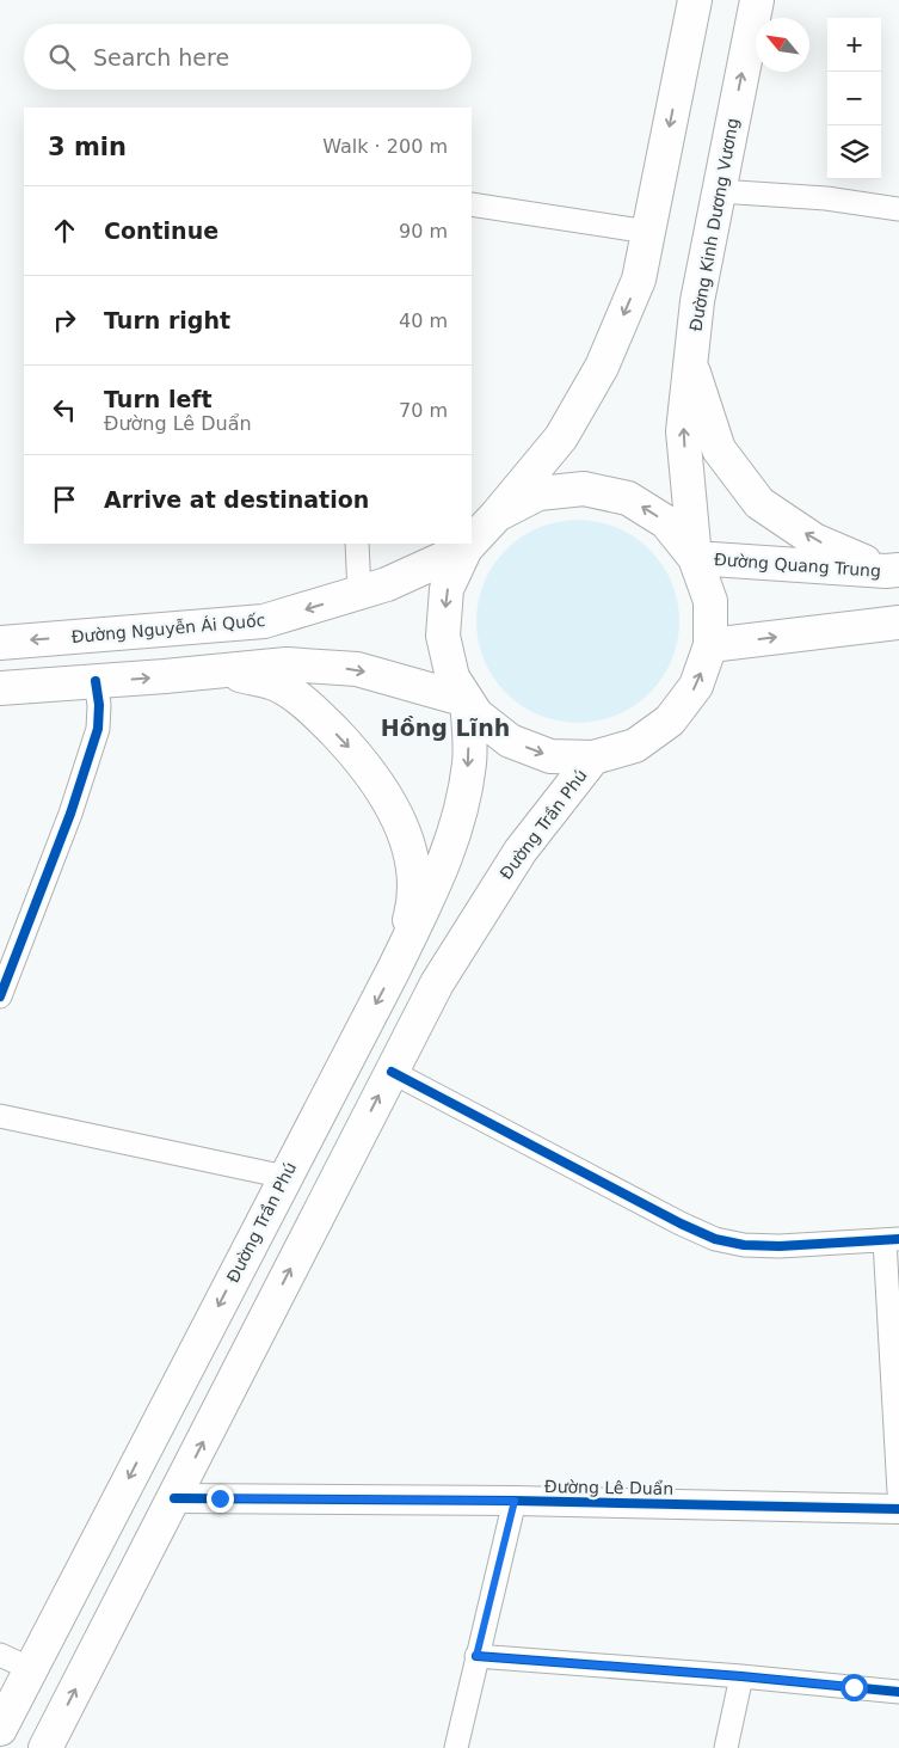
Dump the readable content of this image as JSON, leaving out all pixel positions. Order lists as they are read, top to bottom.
{
  "streets": {
    "highway": [
      "Đường Kinh Dương Vương",
      "Đường Quang Trung",
      "Đường Nguyễn Ái Quốc",
      "Đường Trần Phú"
    ],
    "street": ["Đường Lê Duẩn"]
  },
  "crossings": [
    ["Đường Kinh Dương Vương", "Đường Quang Trung"],
    ["Đường Trần Phú", "Đường Lê Duẩn"]
  ],
  "districts": ["Hồng Lĩnh"],
  "north": "top left",
  "page": {
    "map_buttons": ["+", "−"],
    "search": "Search here",
    "heading": ["3 min", "Walk · 200 m"],
    "list": [
      ["Continue", "90 m"],
      ["Turn right", "40 m"],
      ["Turn left", "Đường Lê Duẩn", "70 m"],
      "Arrive at destination"
    ]
  }
}
